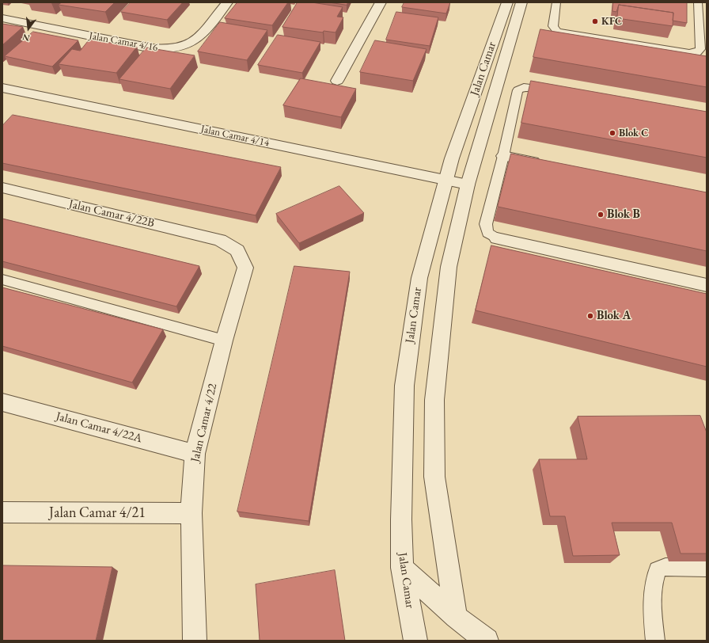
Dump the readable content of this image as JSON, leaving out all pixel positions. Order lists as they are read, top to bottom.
{
  "streets": {
    "street": [
      "Jalan Camar 4/16",
      "Jalan Camar",
      "Jalan Camar 4/14",
      "Jalan Camar 4/22B",
      "Jalan Camar 4/22",
      "Jalan Camar 4/22A",
      "Jalan Camar 4/21"
    ]
  },
  "crossings": [
    ["Jalan Camar", "Jalan Camar 4/14"],
    ["Jalan Camar 4/22B", "Jalan Camar 4/22"],
    ["Jalan Camar 4/22", "Jalan Camar 4/22A"],
    ["Jalan Camar 4/22", "Jalan Camar 4/21"]
  ],
  "places": [
    "KFC",
    "Blok C",
    "Blok B",
    "Blok A"
  ],
  "north": "bottom"
}
